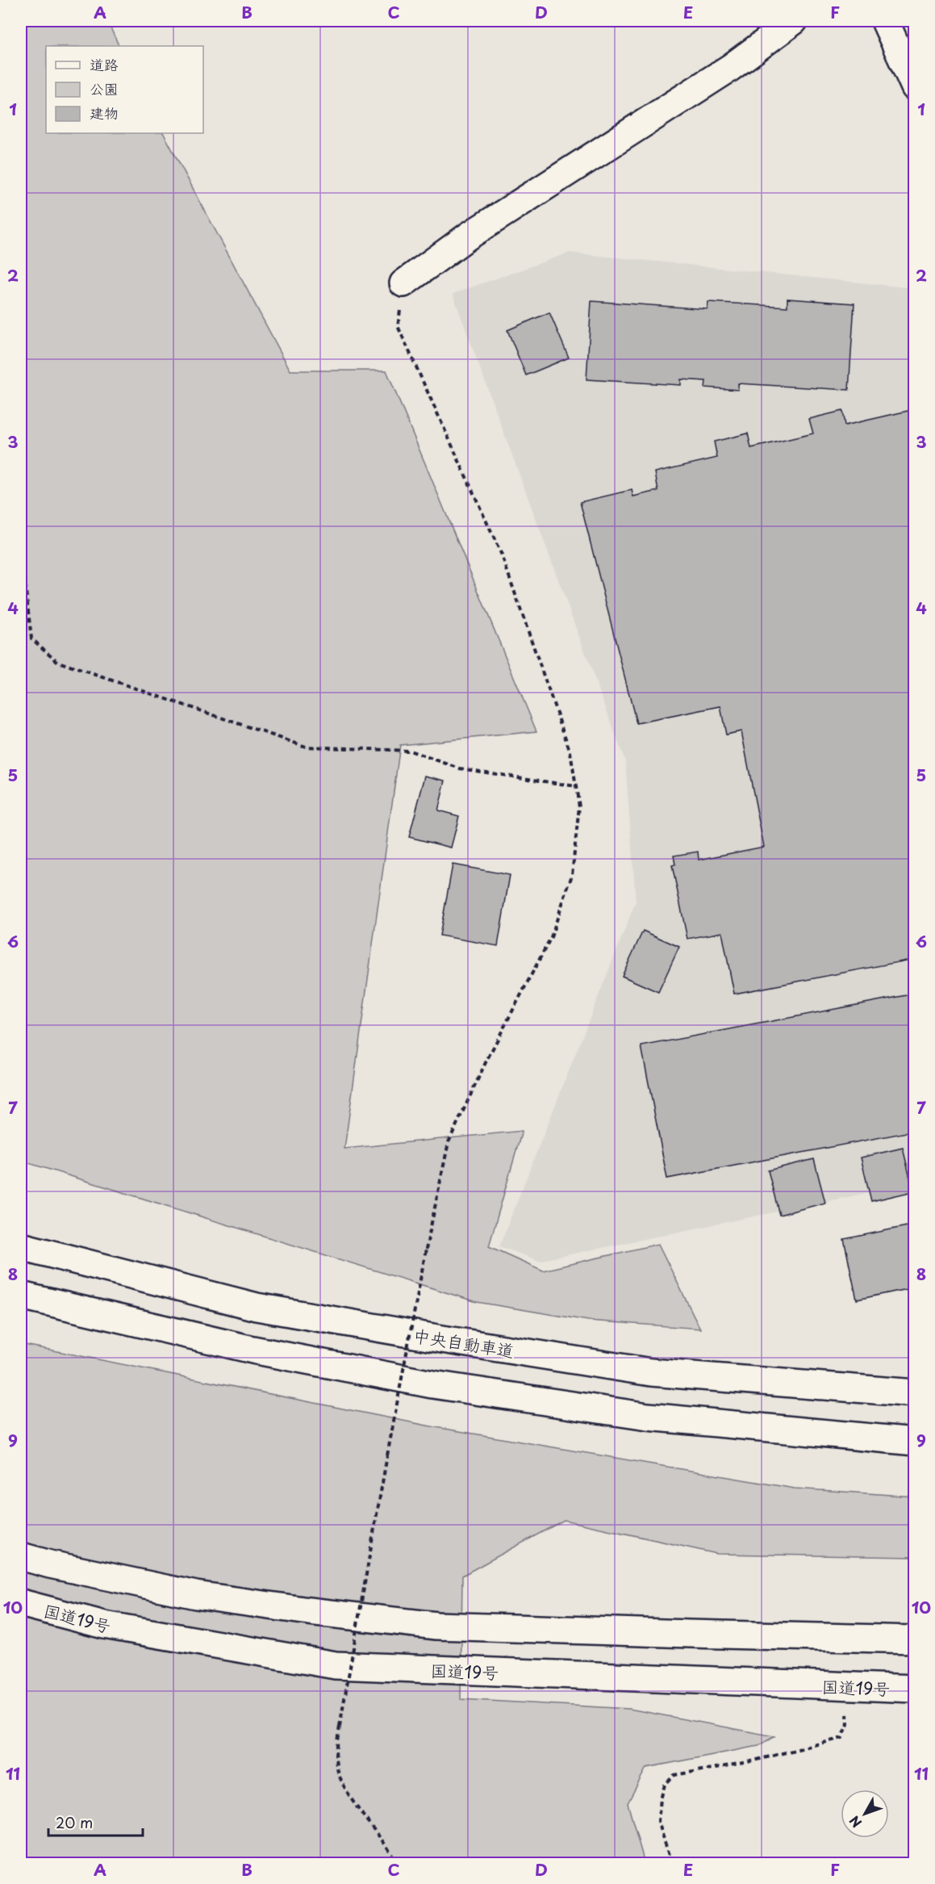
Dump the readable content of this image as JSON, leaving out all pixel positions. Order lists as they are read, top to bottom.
{
  "streets": {
    "main road": ["中央自動車道", "国道19号"]
  },
  "legend": ["道路", "公園", "建物"],
  "scale_bar": "20 m",
  "north": "bottom left",
  "grid": {
    "columns": [
      "A",
      "B",
      "C",
      "D",
      "E",
      "F"
    ],
    "rows": [
      "1",
      "2",
      "3",
      "4",
      "5",
      "6",
      "7",
      "8",
      "9",
      "10",
      "11"
    ]
  }
}
